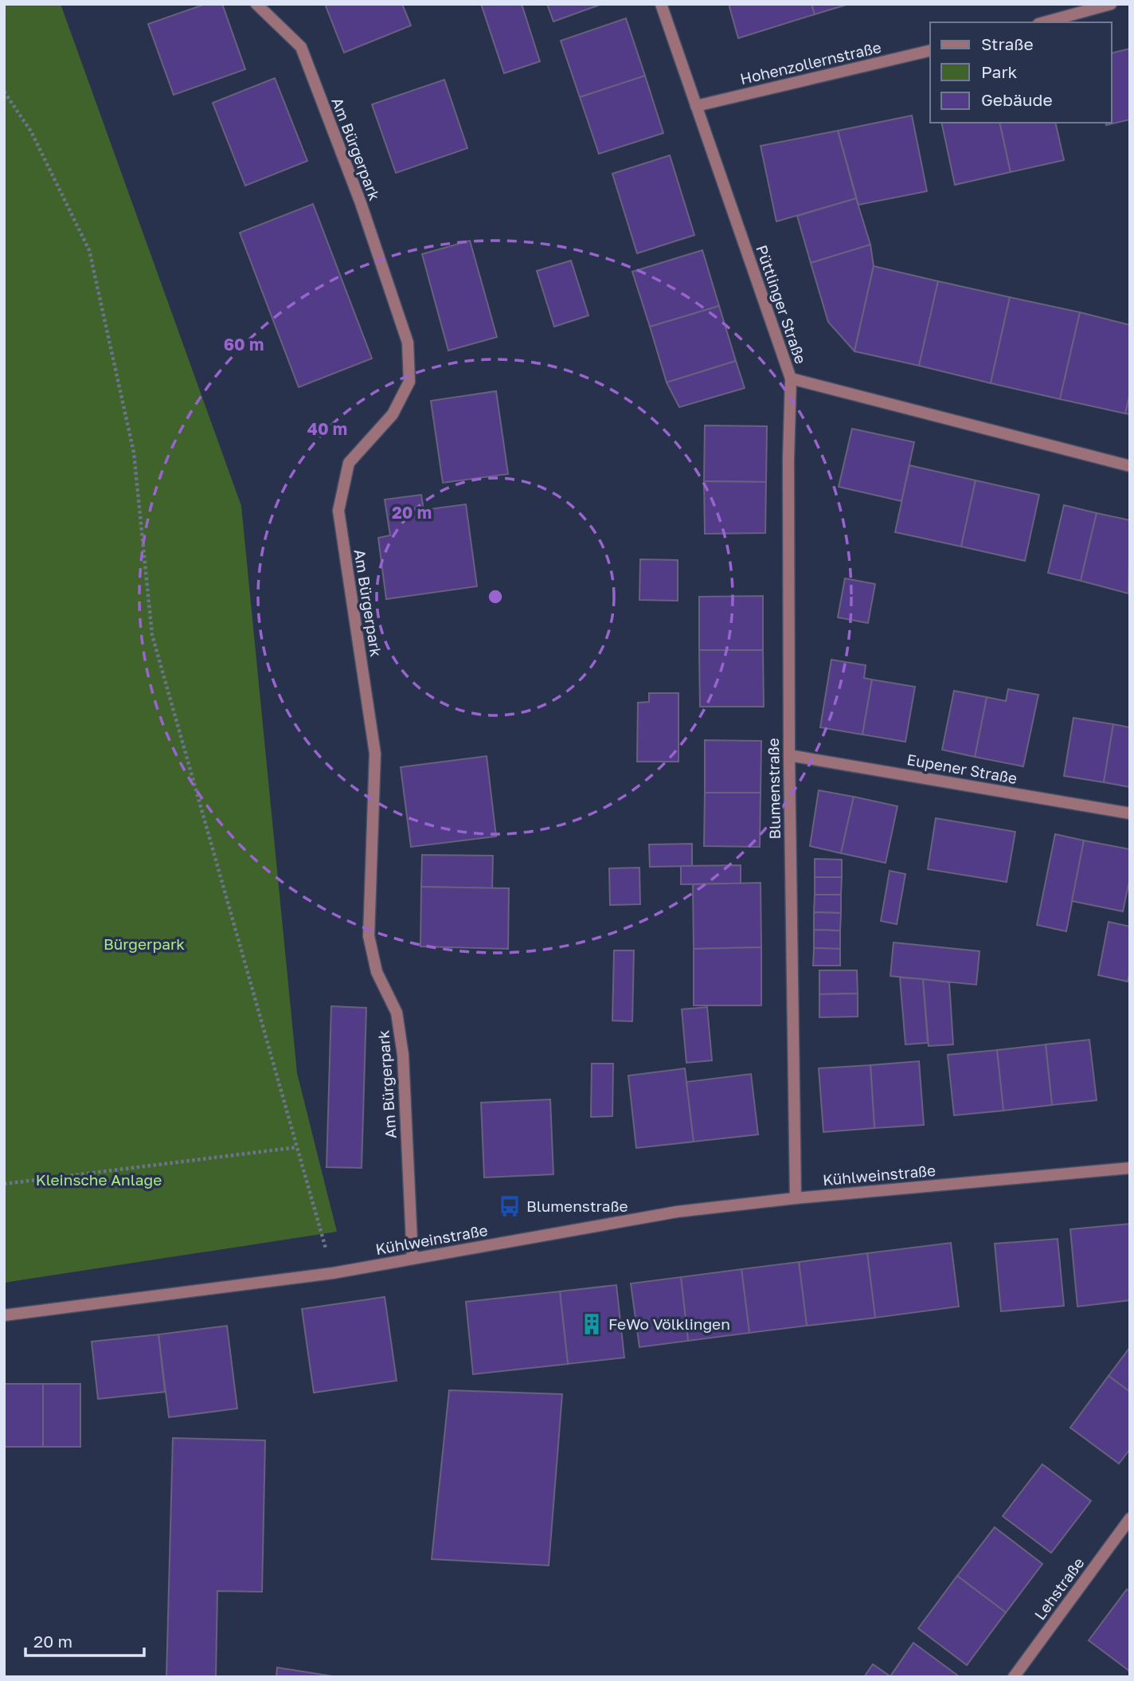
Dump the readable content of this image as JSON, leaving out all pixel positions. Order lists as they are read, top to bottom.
{
  "streets": {
    "street": [
      "Hohenzollernstraße",
      "Am Bürgerpark",
      "Püttlinger Straße",
      "Eupener Straße",
      "Blumenstraße",
      "Kühlweinstraße",
      "Lehstraße"
    ]
  },
  "crossings": [
    ["Hohenzollernstraße", "Püttlinger Straße"],
    ["Am Bürgerpark", "Kühlweinstraße"],
    ["Püttlinger Straße", "Blumenstraße"],
    ["Eupener Straße", "Blumenstraße"],
    ["Blumenstraße", "Kühlweinstraße"]
  ],
  "parks": ["Bürgerpark", "Kleinsche Anlage"],
  "places": {
    "bus stop": ["Blumenstraße"],
    "building": ["FeWo Völklingen"]
  },
  "legend": ["Straße", "Park", "Gebäude"],
  "scale_bar": "20 m",
  "rings": ["60 m", "40 m", "20 m"]
}
